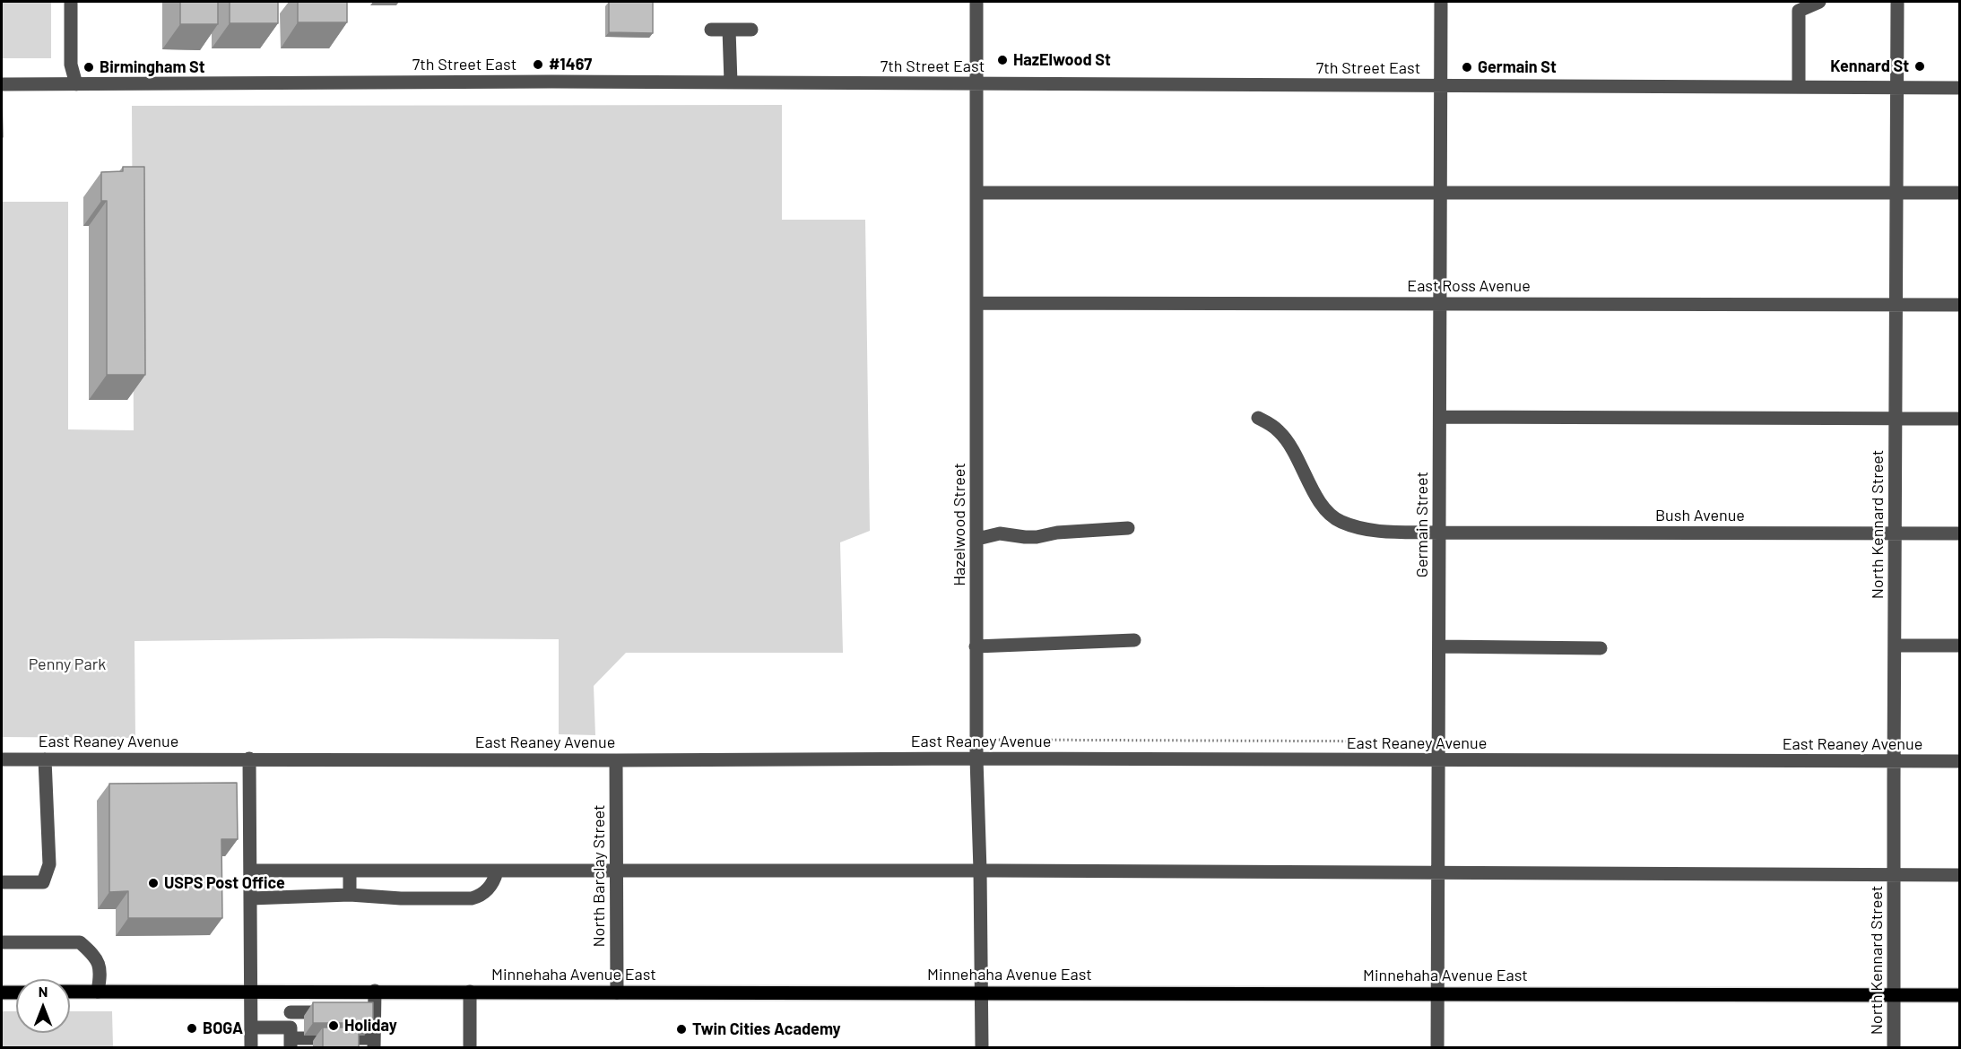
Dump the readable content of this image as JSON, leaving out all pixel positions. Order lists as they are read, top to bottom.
{
  "streets": {
    "main road": ["Minnehaha Avenue East"],
    "street": [
      "7th Street East",
      "East Ross Avenue",
      "Bush Avenue",
      "Hazelwood Street",
      "Germain Street",
      "North Kennard Street",
      "East Reaney Avenue",
      "North Barclay Street"
    ]
  },
  "crossings": [
    ["7th Street East", "Hazelwood Street"],
    ["7th Street East", "Germain Street"],
    ["7th Street East", "North Kennard Street"],
    ["East Ross Avenue", "Hazelwood Street"],
    ["East Ross Avenue", "Germain Street"],
    ["East Ross Avenue", "North Kennard Street"],
    ["Bush Avenue", "Germain Street"],
    ["Bush Avenue", "North Kennard Street"],
    ["Hazelwood Street", "East Reaney Avenue"],
    ["Hazelwood Street", "Minnehaha Avenue East"],
    ["Germain Street", "East Reaney Avenue"],
    ["Germain Street", "Minnehaha Avenue East"],
    ["North Kennard Street", "East Reaney Avenue"],
    ["North Kennard Street", "Minnehaha Avenue East"],
    ["East Reaney Avenue", "North Barclay Street"],
    ["North Barclay Street", "Minnehaha Avenue East"]
  ],
  "parks": ["Penny Park"],
  "places": [
    "HazElwood St",
    "#1467",
    "Kennard St",
    "Birmingham St",
    "Germain St",
    "USPS Post Office",
    "Holiday",
    "BOGA",
    "Twin Cities Academy"
  ],
  "north": "top"
}
